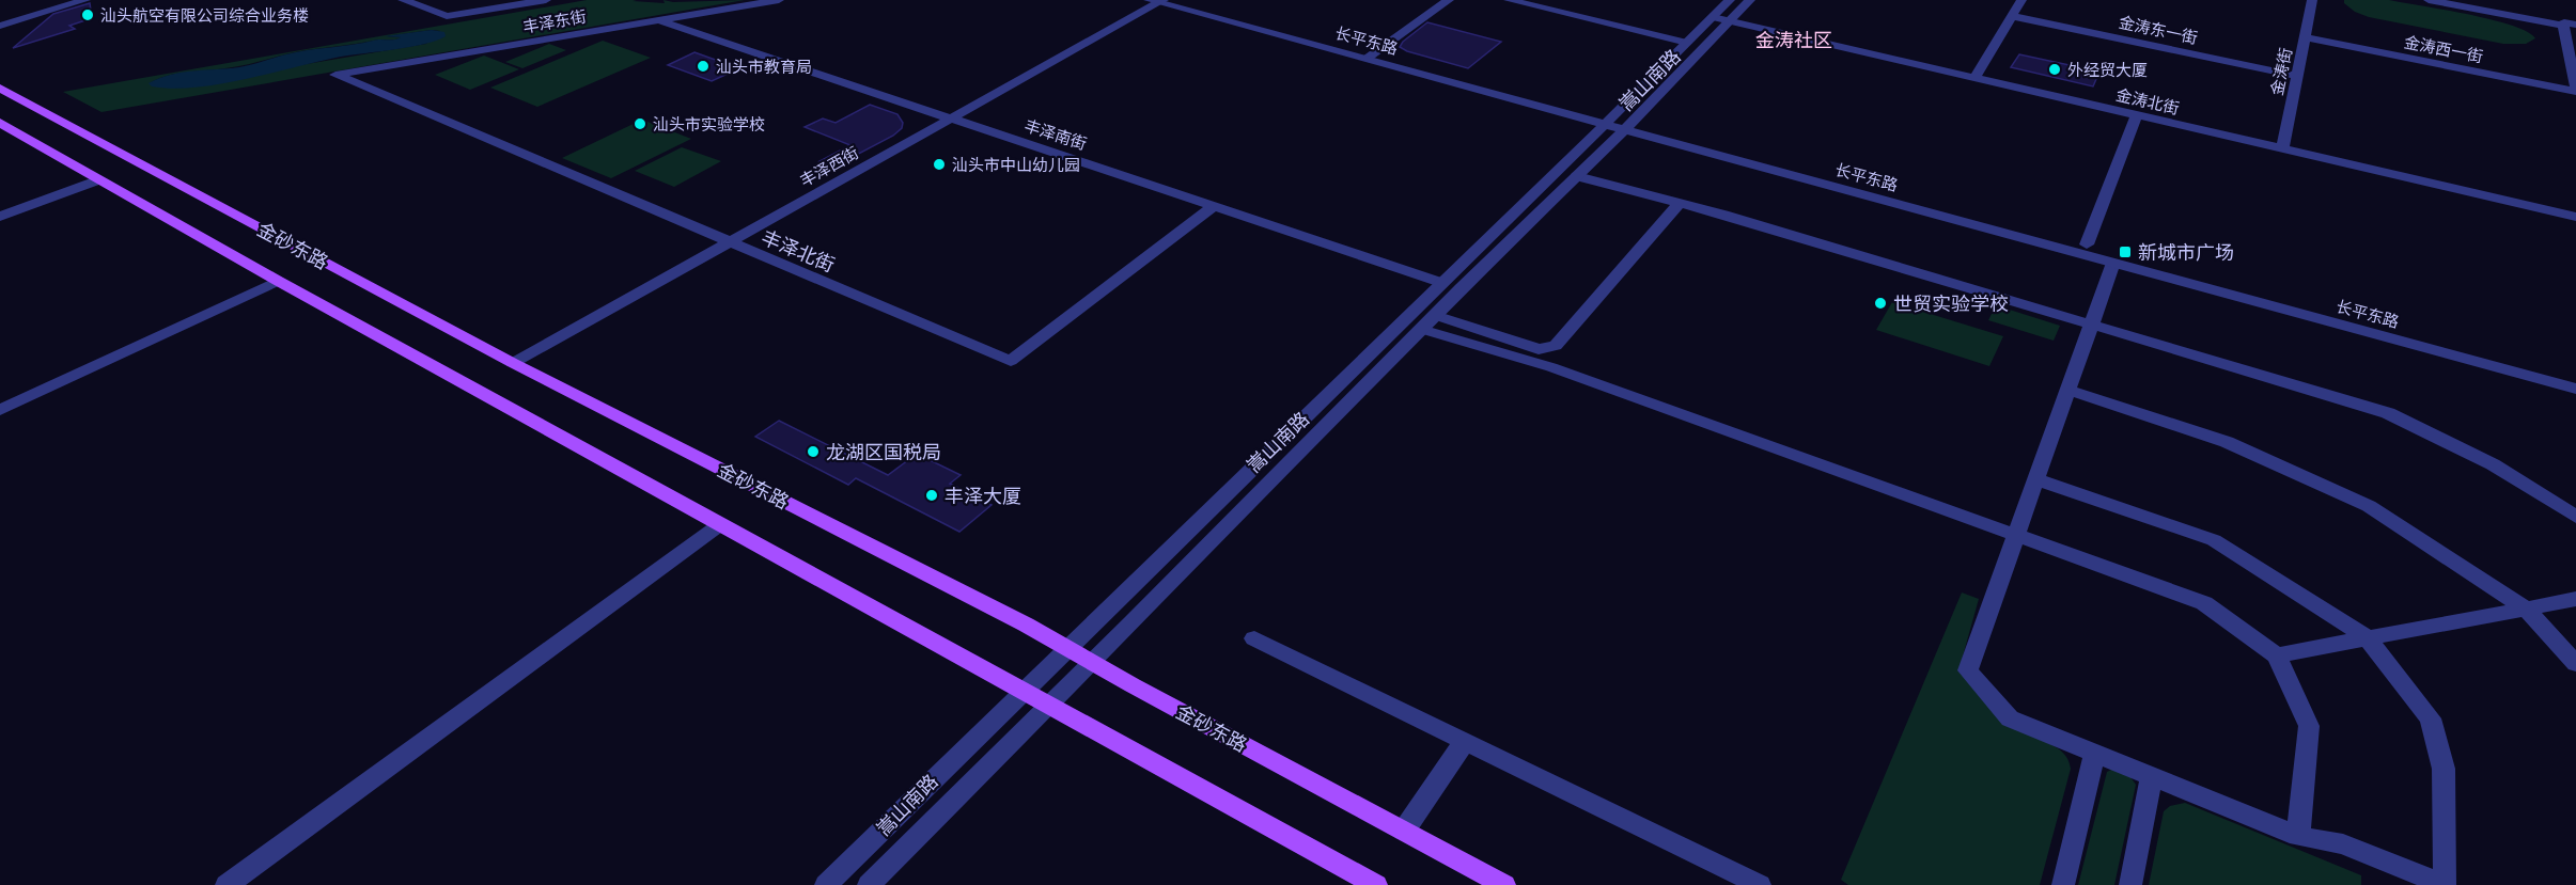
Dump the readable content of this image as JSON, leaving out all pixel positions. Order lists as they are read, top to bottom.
{
  "streets": {
    "main road": ["金砂东路"],
    "street": [
      "丰泽东街",
      "金涛东一街",
      "长平东路",
      "金涛西一街",
      "金涛街",
      "嵩山南路",
      "金涛北街",
      "丰泽南街",
      "丰泽西街",
      "丰泽北街"
    ]
  },
  "crossings": [
    ["丰泽东街", "丰泽南街"],
    ["丰泽东街", "丰泽北街"],
    ["金涛东一街", "金涛街"],
    ["长平东路", "嵩山南路"],
    ["长平东路", "丰泽西街"],
    ["金涛西一街", "金涛街"],
    ["金涛街", "金涛北街"],
    ["嵩山南路", "金涛北街"],
    ["嵩山南路", "丰泽南街"],
    ["嵩山南路", "金砂东路"],
    ["丰泽南街", "丰泽西街"],
    ["丰泽南街", "丰泽北街"],
    ["丰泽西街", "金砂东路"],
    ["丰泽西街", "丰泽北街"]
  ],
  "districts": ["金涛社区"],
  "places": {
    "other": [
      "汕头航空有限公司综合业务楼",
      "汕头市教育局",
      "外经贸大厦",
      "汕头市实验学校",
      "汕头市中山幼儿园",
      "世贸实验学校",
      "龙湖区国税局",
      "丰泽大厦"
    ],
    "transit": ["新城市广场"]
  }
}
